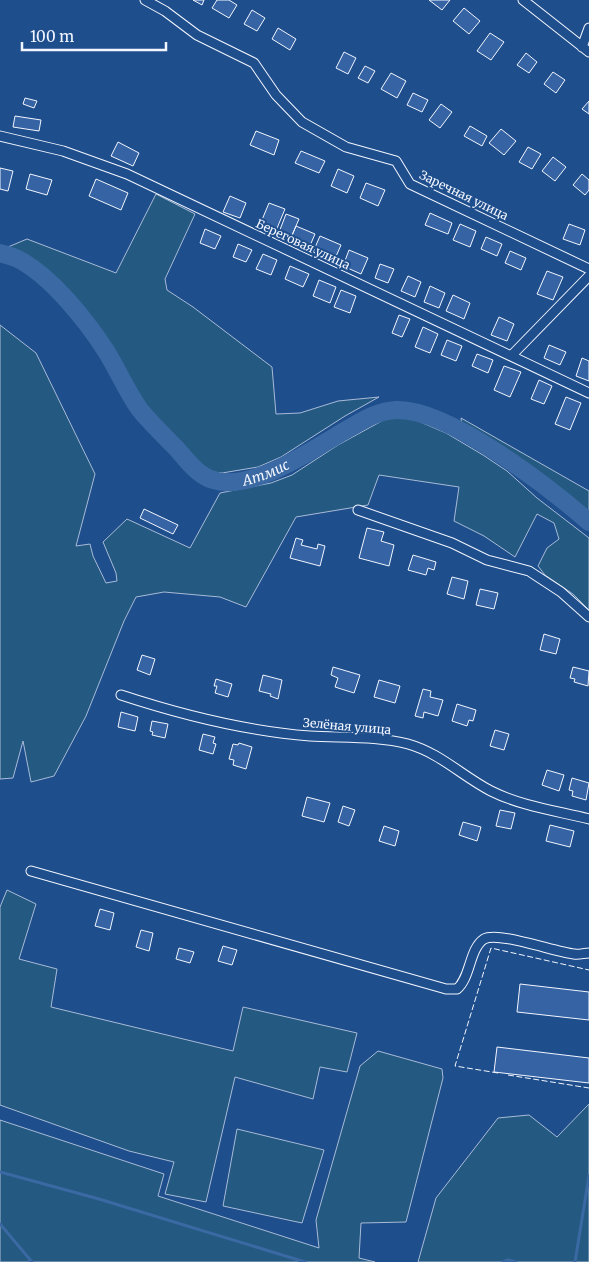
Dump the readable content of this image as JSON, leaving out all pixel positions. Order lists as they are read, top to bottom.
{
  "streets": {
    "street": ["Заречная улица", "Береговая улица", "Зелёная улица"]
  },
  "water": ["Атмис"],
  "scale_bar": "100 m"
}
